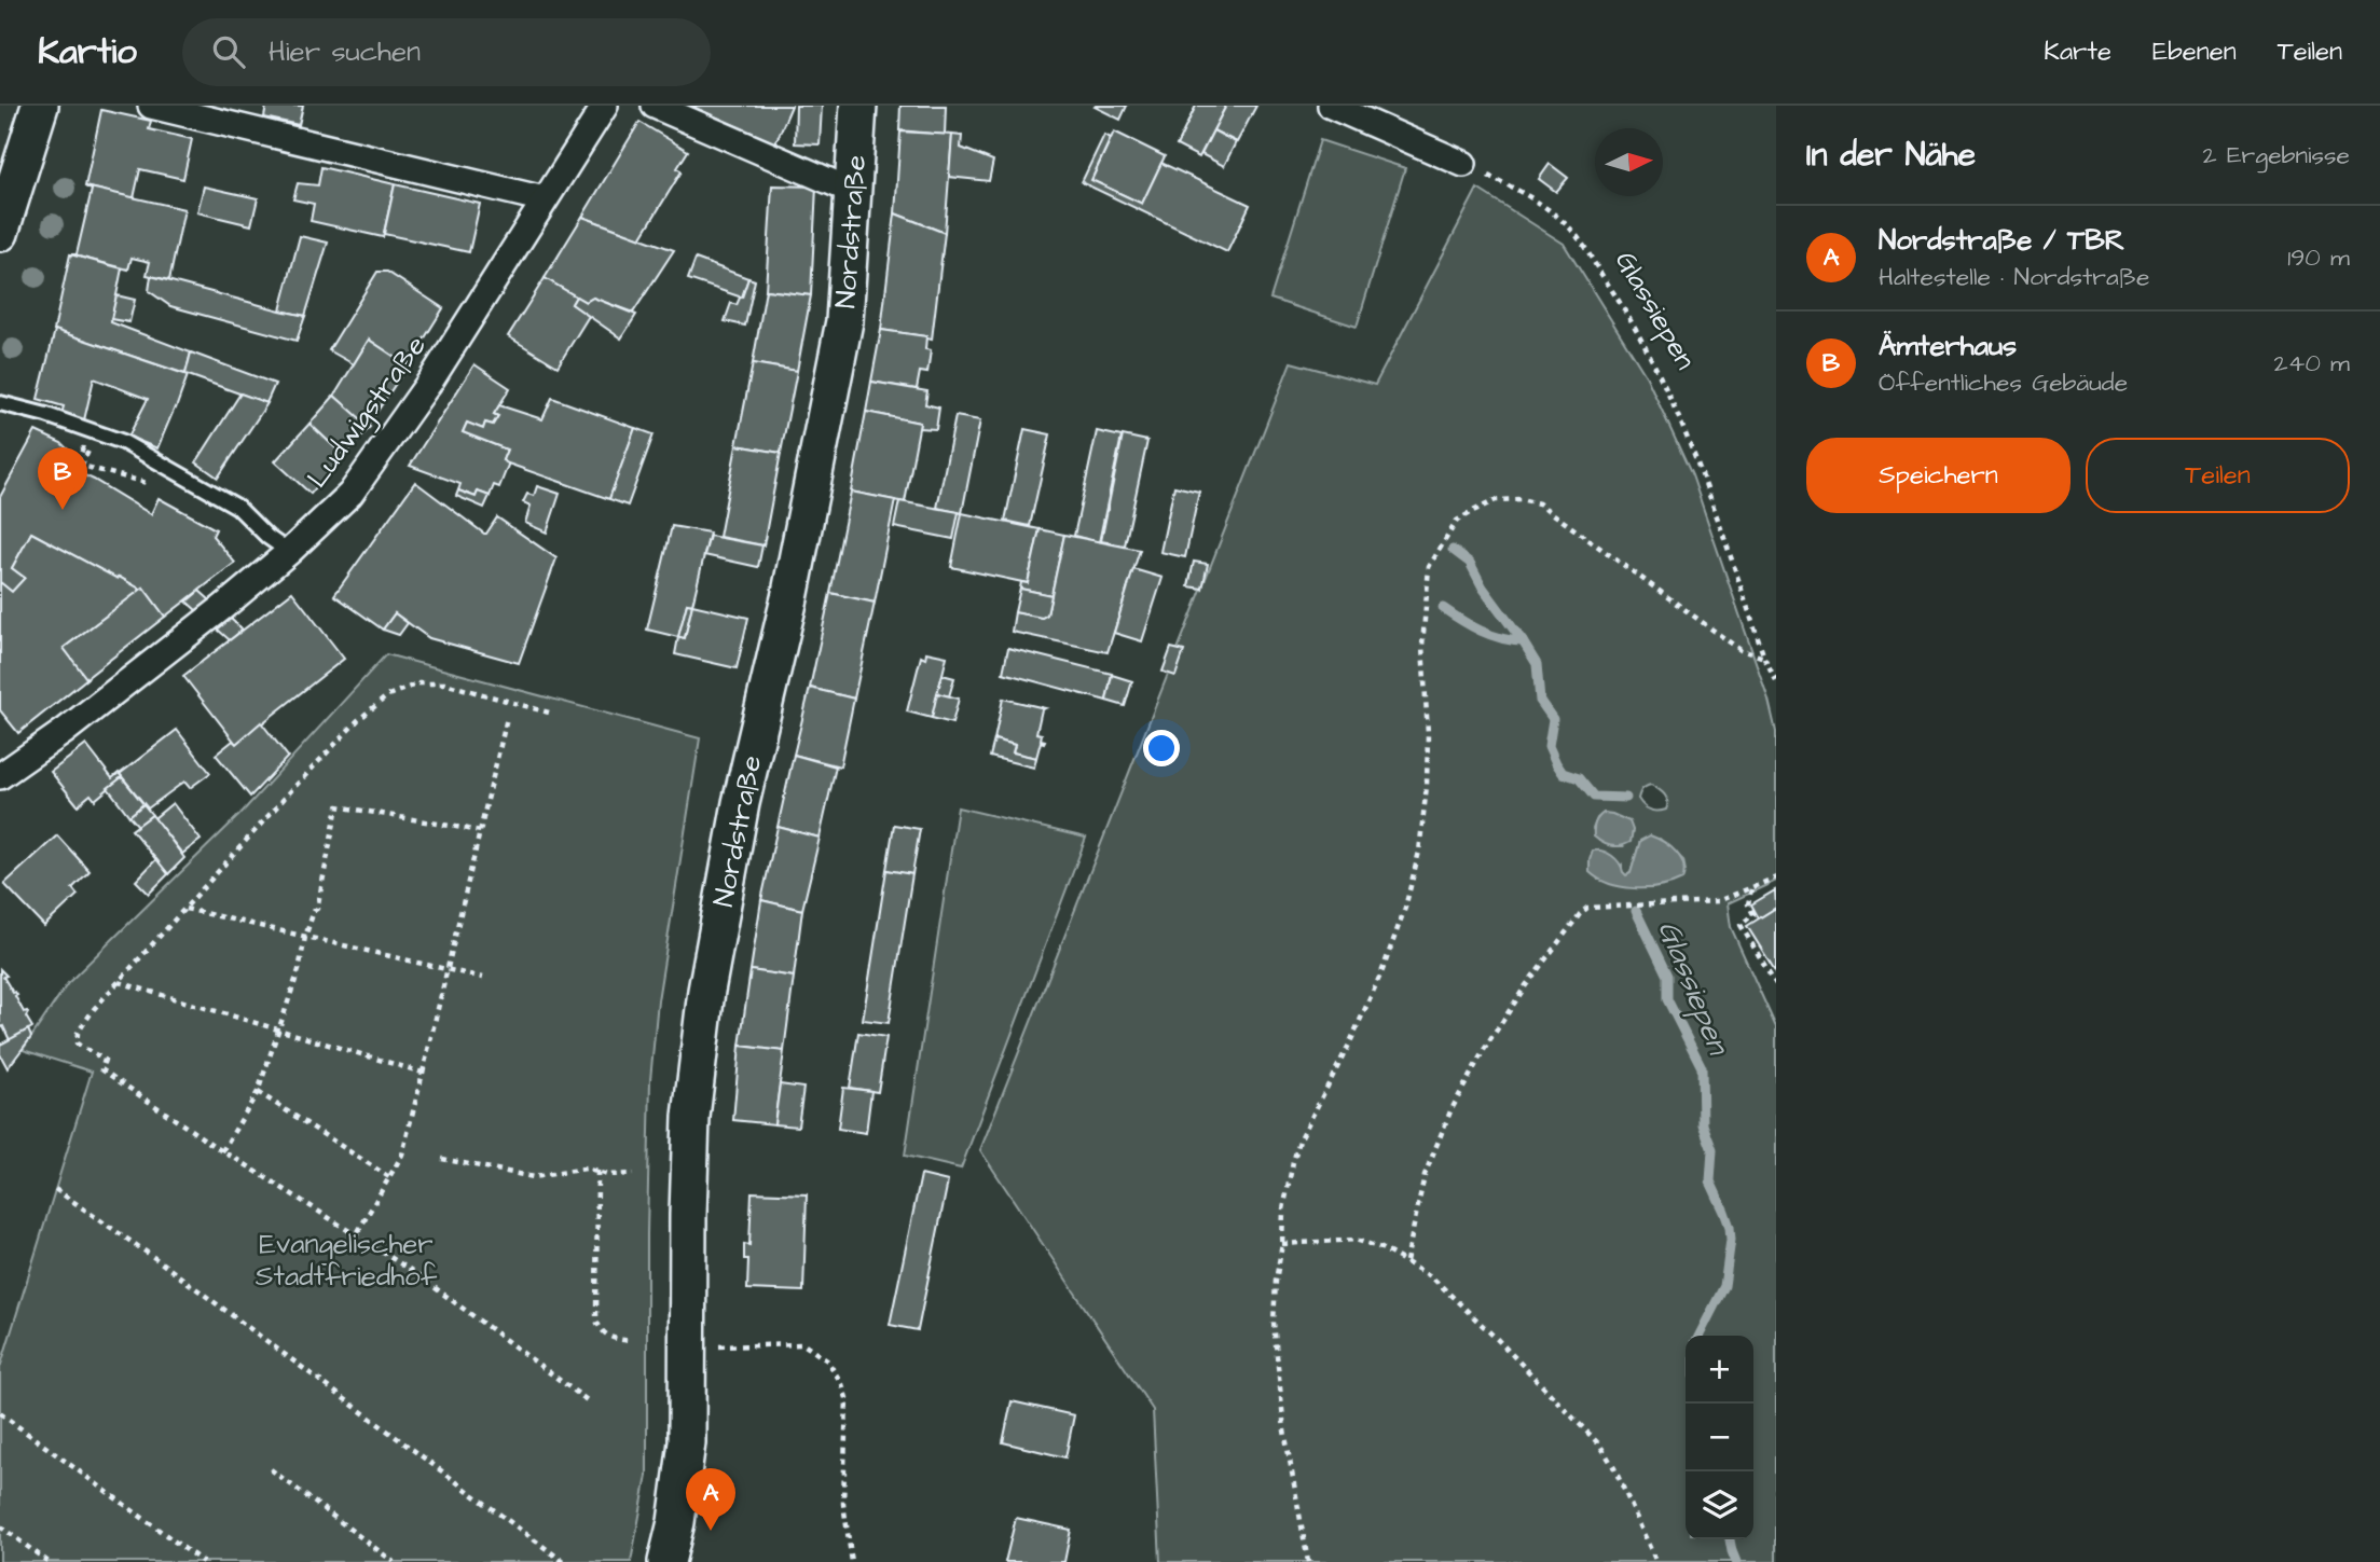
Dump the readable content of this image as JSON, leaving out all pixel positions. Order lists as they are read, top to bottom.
{
  "streets": {
    "street": ["Nordstraße", "Ludwigstraße"],
    "path": ["Glassiepen"]
  },
  "water": ["Glassiepen"],
  "parks": ["Evangelischer Stadtfriedhof"],
  "north": "right",
  "page": {
    "header": "Kartio",
    "search": "Hier suchen",
    "nav": ["Karte", "Ebenen", "Teilen"],
    "heading": ["In der Nähe", "2 Ergebnisse"],
    "list": [
      {
        "mark": "A",
        "name": "Nordstraße / TBR",
        "note": "Haltestelle · Nordstraße",
        "value": "190 m"
      },
      {
        "mark": "B",
        "name": "Ämterhaus",
        "note": "Öffentliches Gebäude",
        "value": "240 m"
      }
    ],
    "buttons": ["Speichern", "Teilen"],
    "pins": ["B", "A"],
    "map_buttons": ["+", "−"]
  }
}
